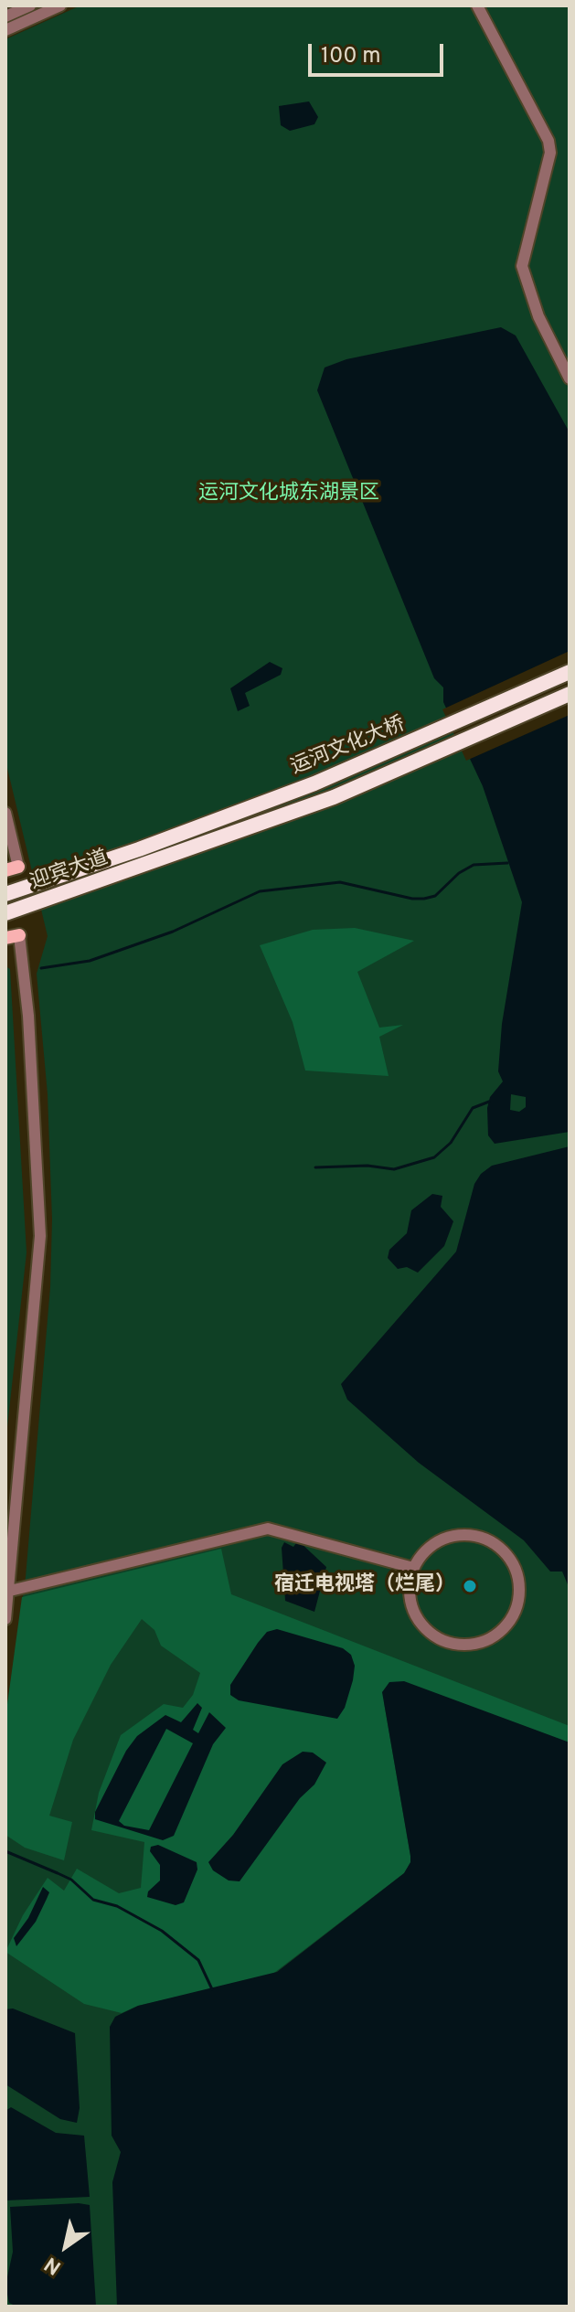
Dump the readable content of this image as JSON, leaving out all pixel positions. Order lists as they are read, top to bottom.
{
  "streets": {
    "highway": ["运河文化大桥", "迎宾大道"]
  },
  "crossings": [
    ["运河文化大桥", "迎宾大道"]
  ],
  "parks": ["运河文化城东湖景区"],
  "places": ["宿迁电视塔（烂尾）"],
  "scale_bar": "100 m",
  "north": "bottom left"
}
